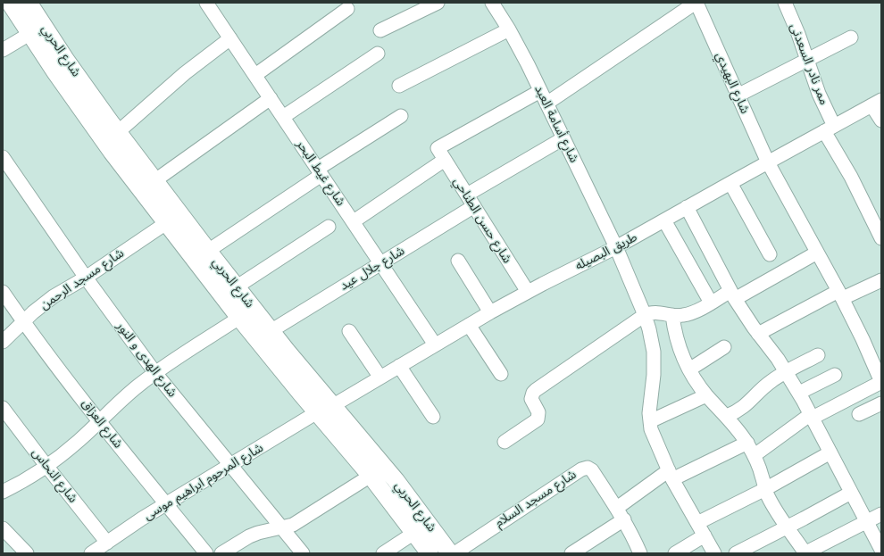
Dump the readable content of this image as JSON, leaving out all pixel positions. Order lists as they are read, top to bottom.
{
  "streets": {
    "street": [
      "شارع الحربي",
      "ممر نادر السعدنى",
      "شارع البهيدي",
      "شارع أسامة العبد",
      "شارع غيط البحر",
      "شارع حسن الطناحي",
      "طريق البصيله",
      "شارع جلال عيد",
      "شارع مسجد الرحمن",
      "شارع الهدى و النور",
      "شارع العزاق",
      "شارع النحاس",
      "شارع المرحوم ابراهيم موسى",
      "شارع مسجد السلام"
    ]
  },
  "crossings": [
    ["شارع الحربي", "طريق البصيله"],
    ["شارع الحربي", "شارع جلال عيد"],
    ["شارع الحربي", "شارع مسجد الرحمن"],
    ["شارع الحربي", "شارع المرحوم ابراهيم موسى"],
    ["ممر نادر السعدنى", "طريق البصيله"],
    ["شارع البهيدي", "طريق البصيله"],
    ["شارع أسامة العبد", "شارع حسن الطناحي"],
    ["شارع أسامة العبد", "طريق البصيله"],
    ["شارع غيط البحر", "طريق البصيله"],
    ["شارع غيط البحر", "شارع جلال عيد"],
    ["شارع حسن الطناحي", "طريق البصيله"],
    ["شارع حسن الطناحي", "شارع جلال عيد"],
    ["شارع مسجد الرحمن", "شارع الهدى و النور"],
    ["شارع مسجد الرحمن", "شارع العزاق"],
    ["شارع الهدى و النور", "شارع المرحوم ابراهيم موسى"],
    ["شارع العزاق", "شارع المرحوم ابراهيم موسى"],
    ["شارع النحاس", "شارع المرحوم ابراهيم موسى"]
  ]
}
